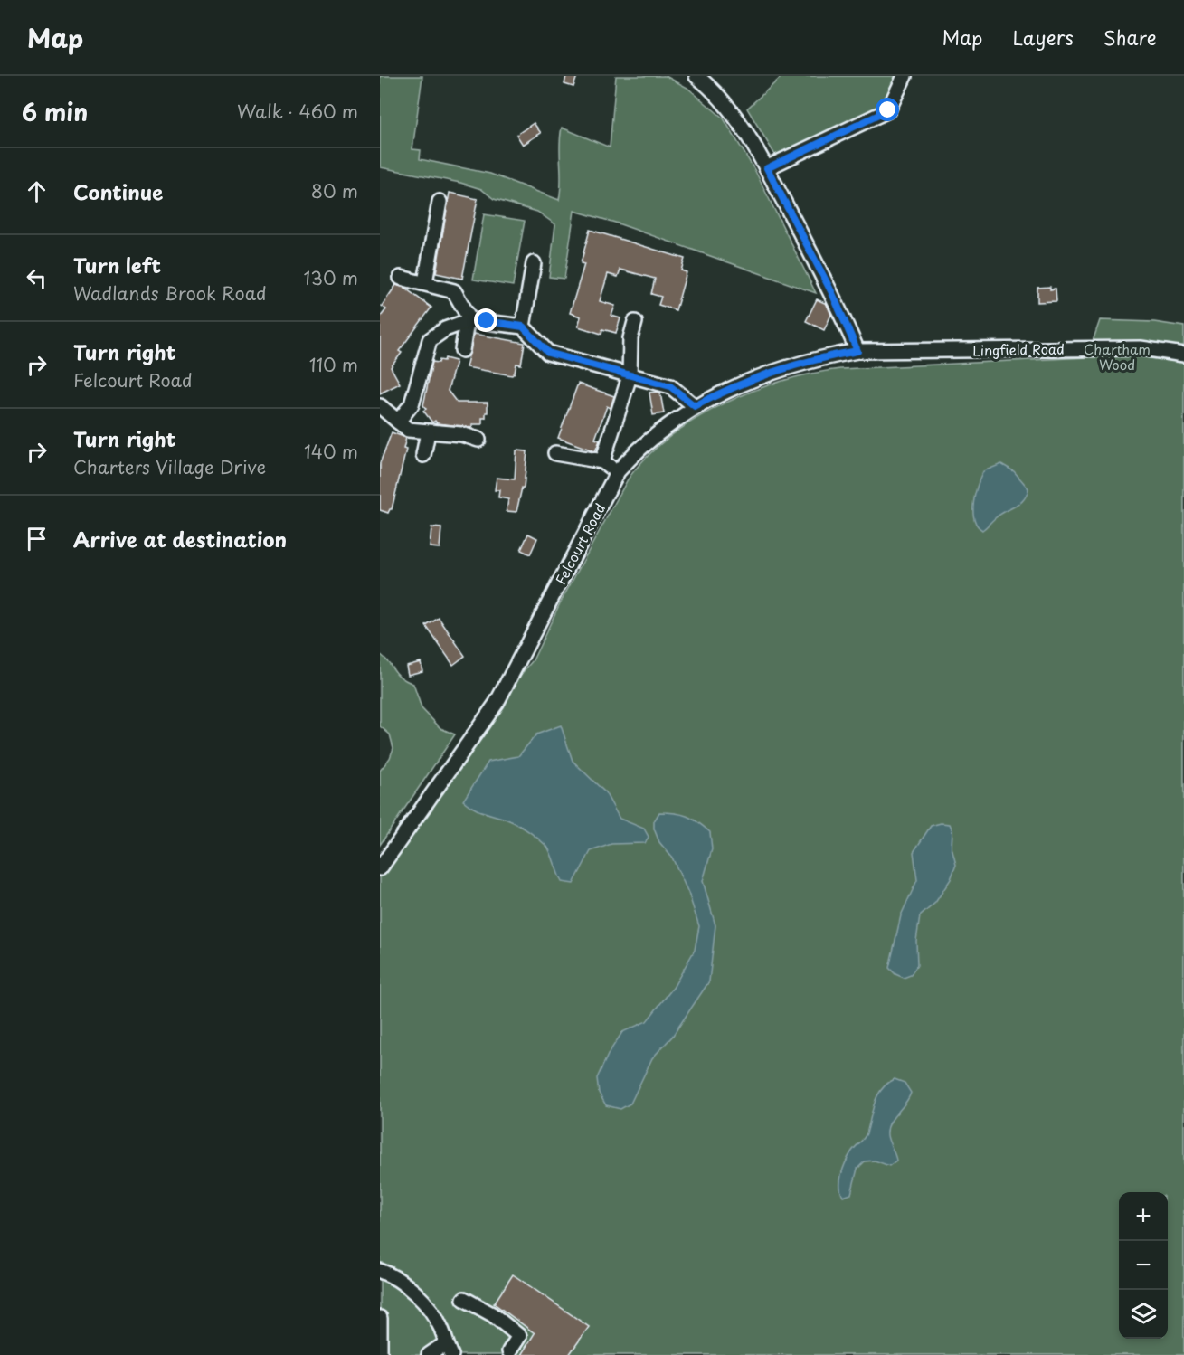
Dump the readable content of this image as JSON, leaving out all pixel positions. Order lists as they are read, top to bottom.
{
  "streets": {
    "street": ["Lingfield Road", "Felcourt Road"]
  },
  "crossings": [
    ["Lingfield Road", "Felcourt Road"]
  ],
  "parks": ["Chartham Wood"],
  "page": {
    "header": "Map",
    "nav": ["Map", "Layers", "Share"],
    "heading": ["6 min", "Walk · 460 m"],
    "list": [
      ["Continue", "80 m"],
      ["Turn left", "Wadlands Brook Road", "130 m"],
      ["Turn right", "Felcourt Road", "110 m"],
      ["Turn right", "Charters Village Drive", "140 m"],
      "Arrive at destination"
    ],
    "map_buttons": ["+", "−"]
  }
}
